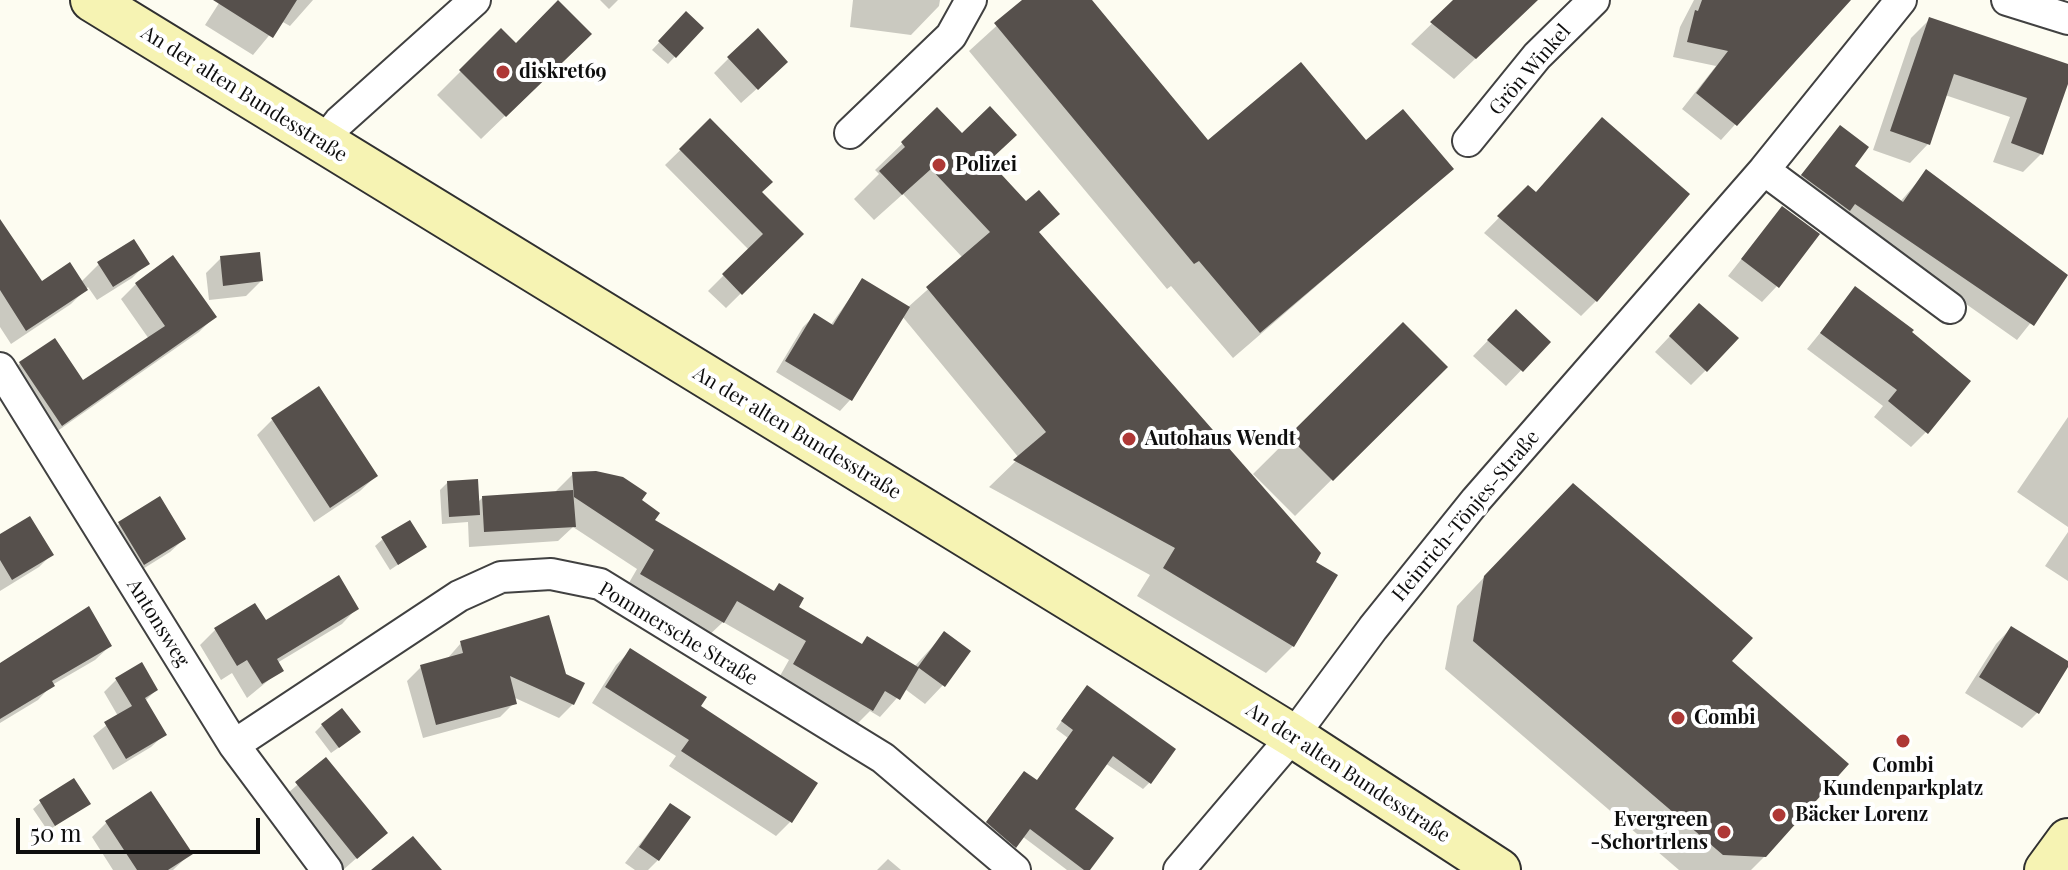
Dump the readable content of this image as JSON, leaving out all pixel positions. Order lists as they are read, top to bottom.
{
  "streets": {
    "street": [
      "Grön Winkel",
      "An der alten Bundesstraße",
      "Heinrich-Tönjes-Straße",
      "Antonsweg",
      "Pommersche Straße"
    ]
  },
  "crossings": [
    ["An der alten Bundesstraße", "Heinrich-Tönjes-Straße"],
    ["Antonsweg", "Pommersche Straße"]
  ],
  "places": [
    "diskret69",
    "Polizei",
    "Autohaus Wendt",
    "Combi",
    "Combi Kundenparkplatz",
    "Bäcker Lorenz",
    "Evergreen -Schortrlens"
  ],
  "scale_bar": "50 m"
}
